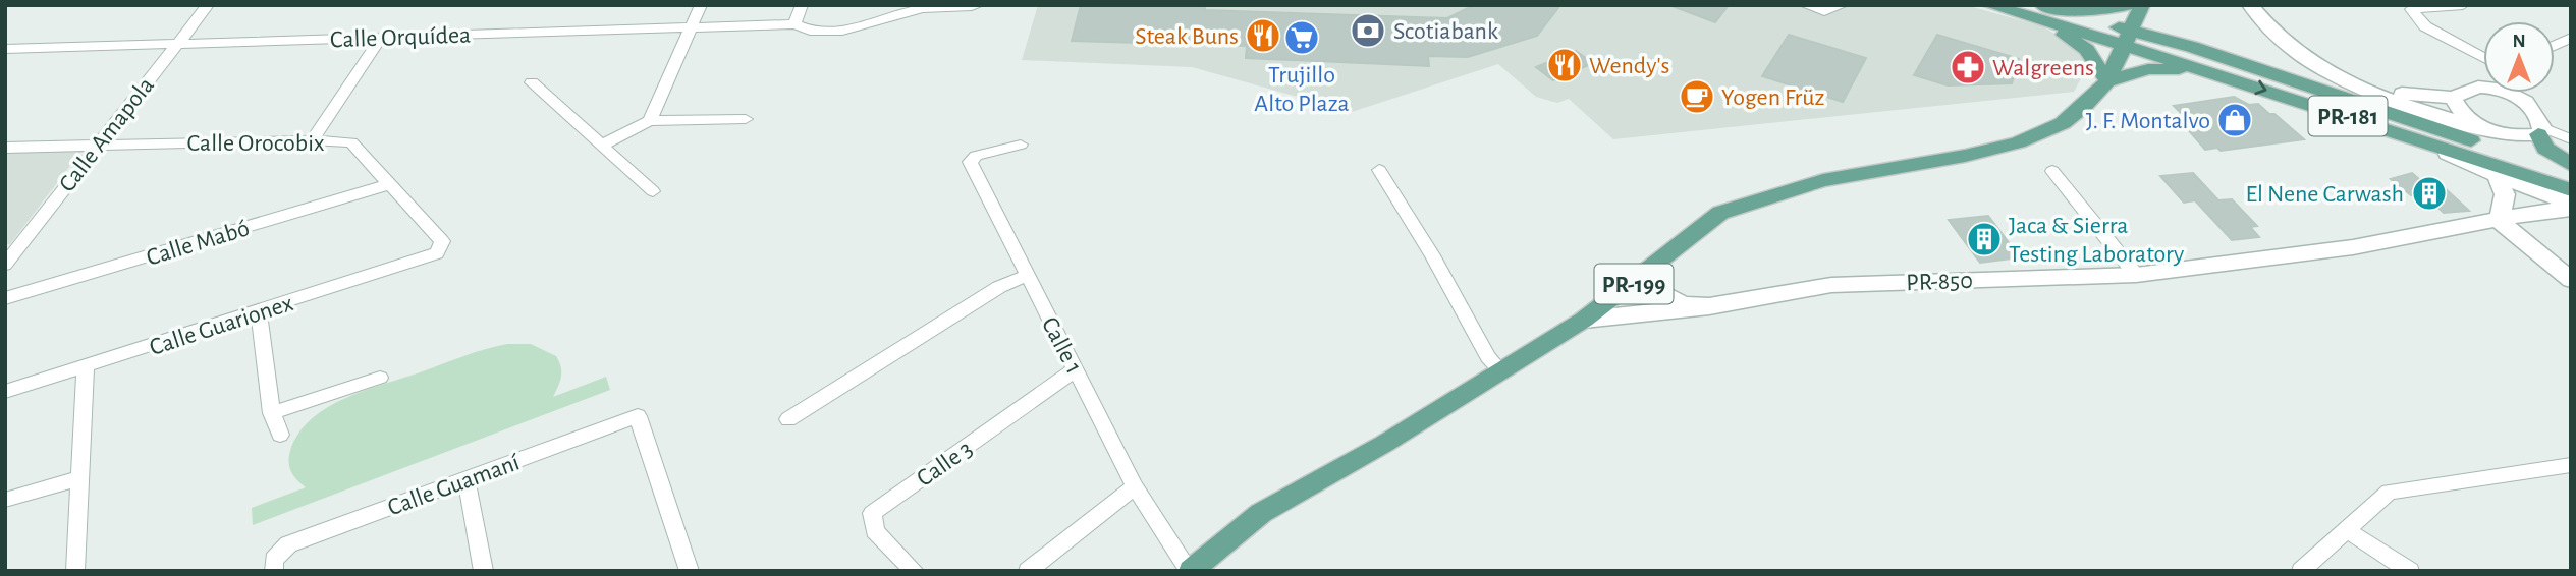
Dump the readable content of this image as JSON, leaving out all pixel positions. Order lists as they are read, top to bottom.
{
  "streets": {
    "main road": ["PR-181", "PR-199"],
    "street": [
      "Calle Orquídea",
      "Calle Amapola",
      "Calle Orocobix",
      "Calle Mabó",
      "PR-850",
      "Calle Guarionex",
      "Calle 1",
      "Calle 3",
      "Calle Guamaní"
    ]
  },
  "crossings": [
    ["Calle Orquídea", "Calle Amapola"],
    ["PR-181", "PR-199"],
    ["Calle Amapola", "Calle Orocobix"],
    ["Calle Orocobix", "Calle Mabó"],
    ["Calle Orocobix", "Calle Guarionex"],
    ["PR-850", "PR-199"],
    ["PR-199", "Calle 1"],
    ["Calle 1", "Calle 3"]
  ],
  "places": {
    "bank": ["Scotiabank"],
    "restaurant": ["Steak Buns", "Wendy's"],
    "supermarket": ["Trujillo Alto Plaza"],
    "pharmacy": ["Walgreens"],
    "cafe": ["Yogen Früz"],
    "shop": ["J. F. Montalvo"],
    "building": ["El Nene Carwash", "Jaca & Sierra Testing Laboratory"]
  },
  "north": "top"
}
